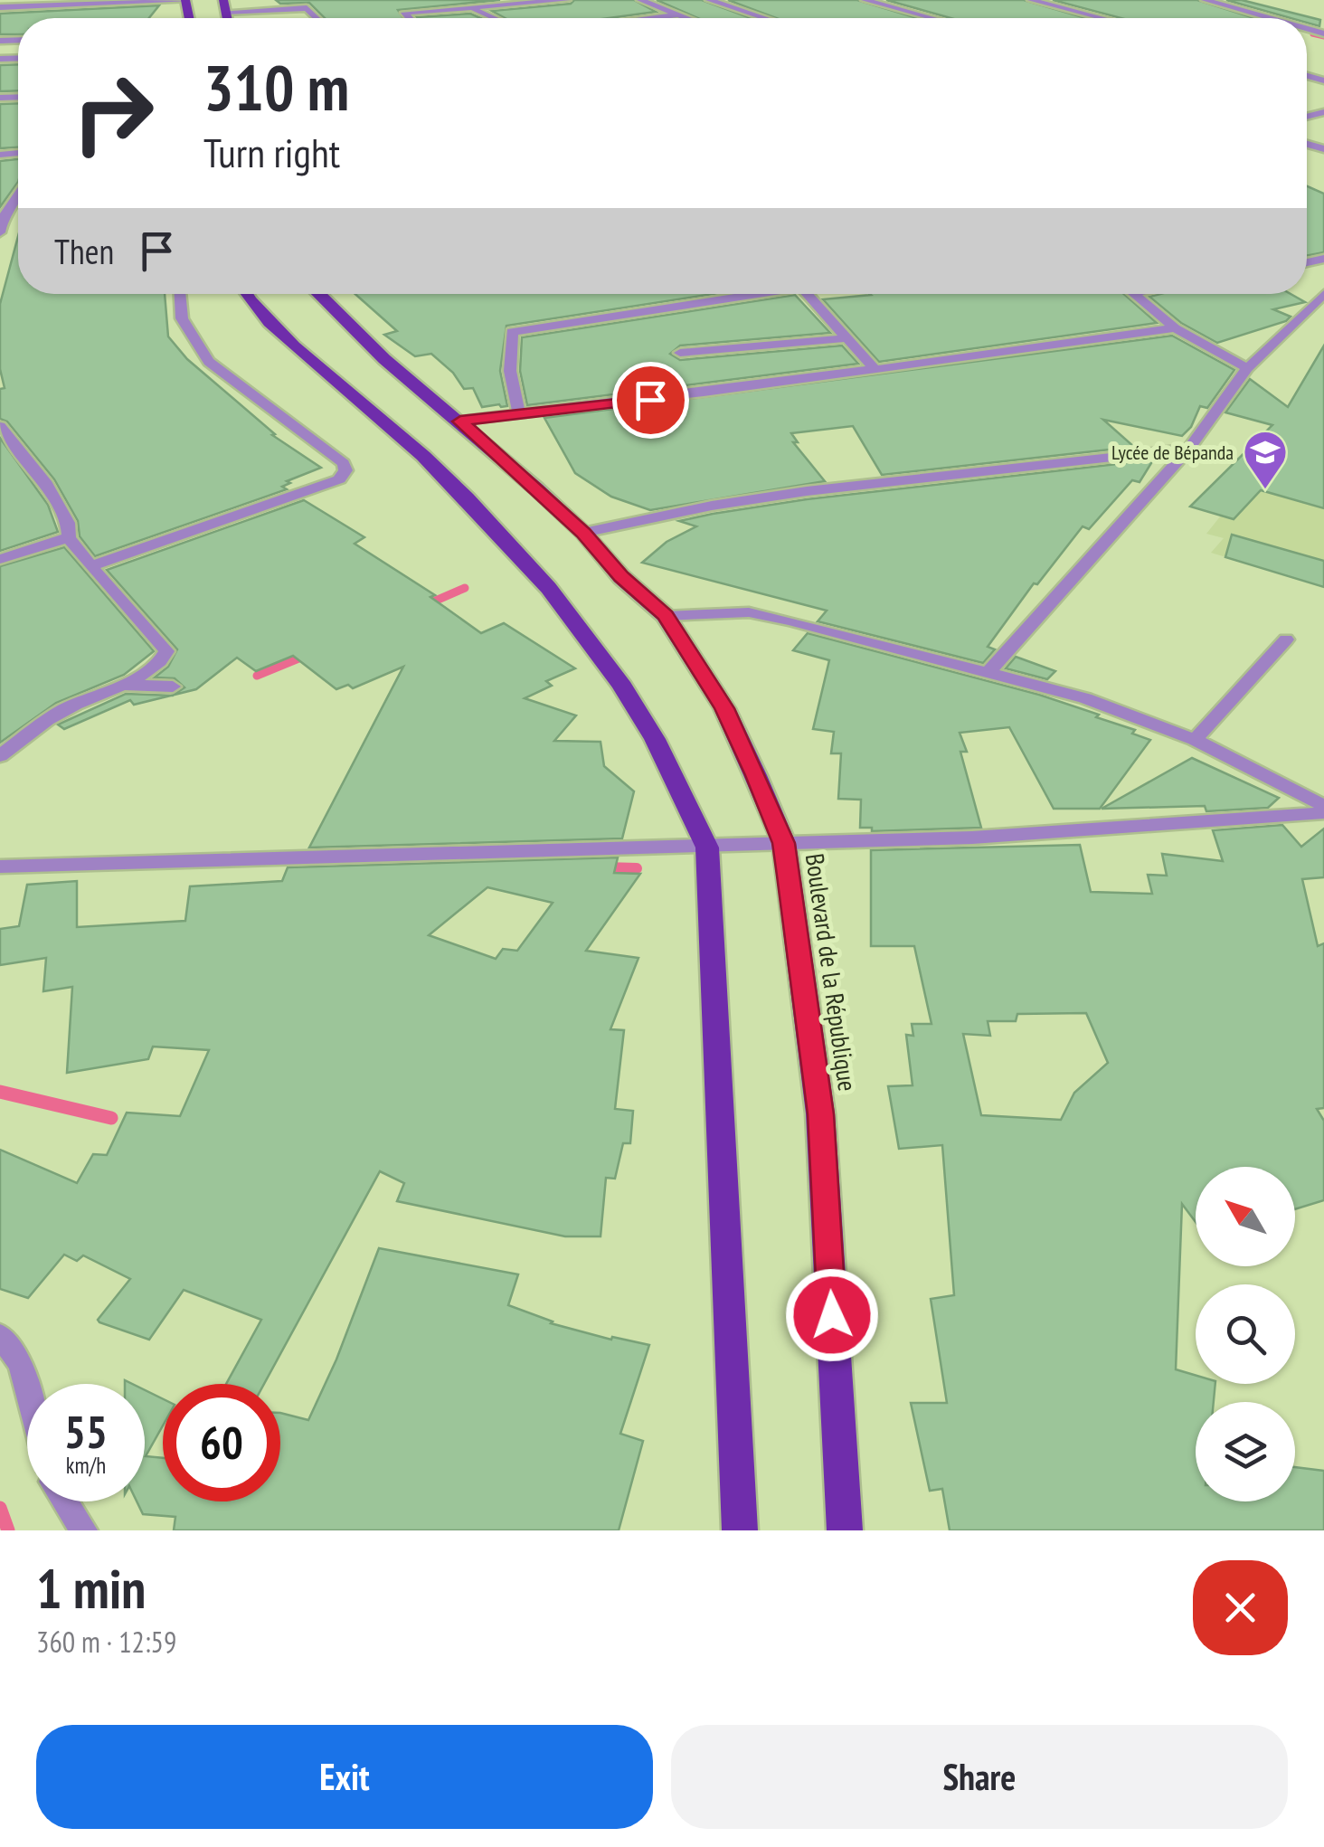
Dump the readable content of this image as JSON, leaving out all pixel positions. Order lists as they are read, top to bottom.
{
  "streets": {
    "main road": ["Boulevard de la République"]
  },
  "places": {
    "school or university": ["Lycée de Bépanda"]
  },
  "north": "top left",
  "page": {
    "turn": ["310 m", "Turn right"],
    "then": "Then",
    "speed": "55 km/h",
    "limit": "60",
    "heading": ["1 min", "360 m · 12:59"],
    "buttons": ["Exit", "Share"]
  }
}
